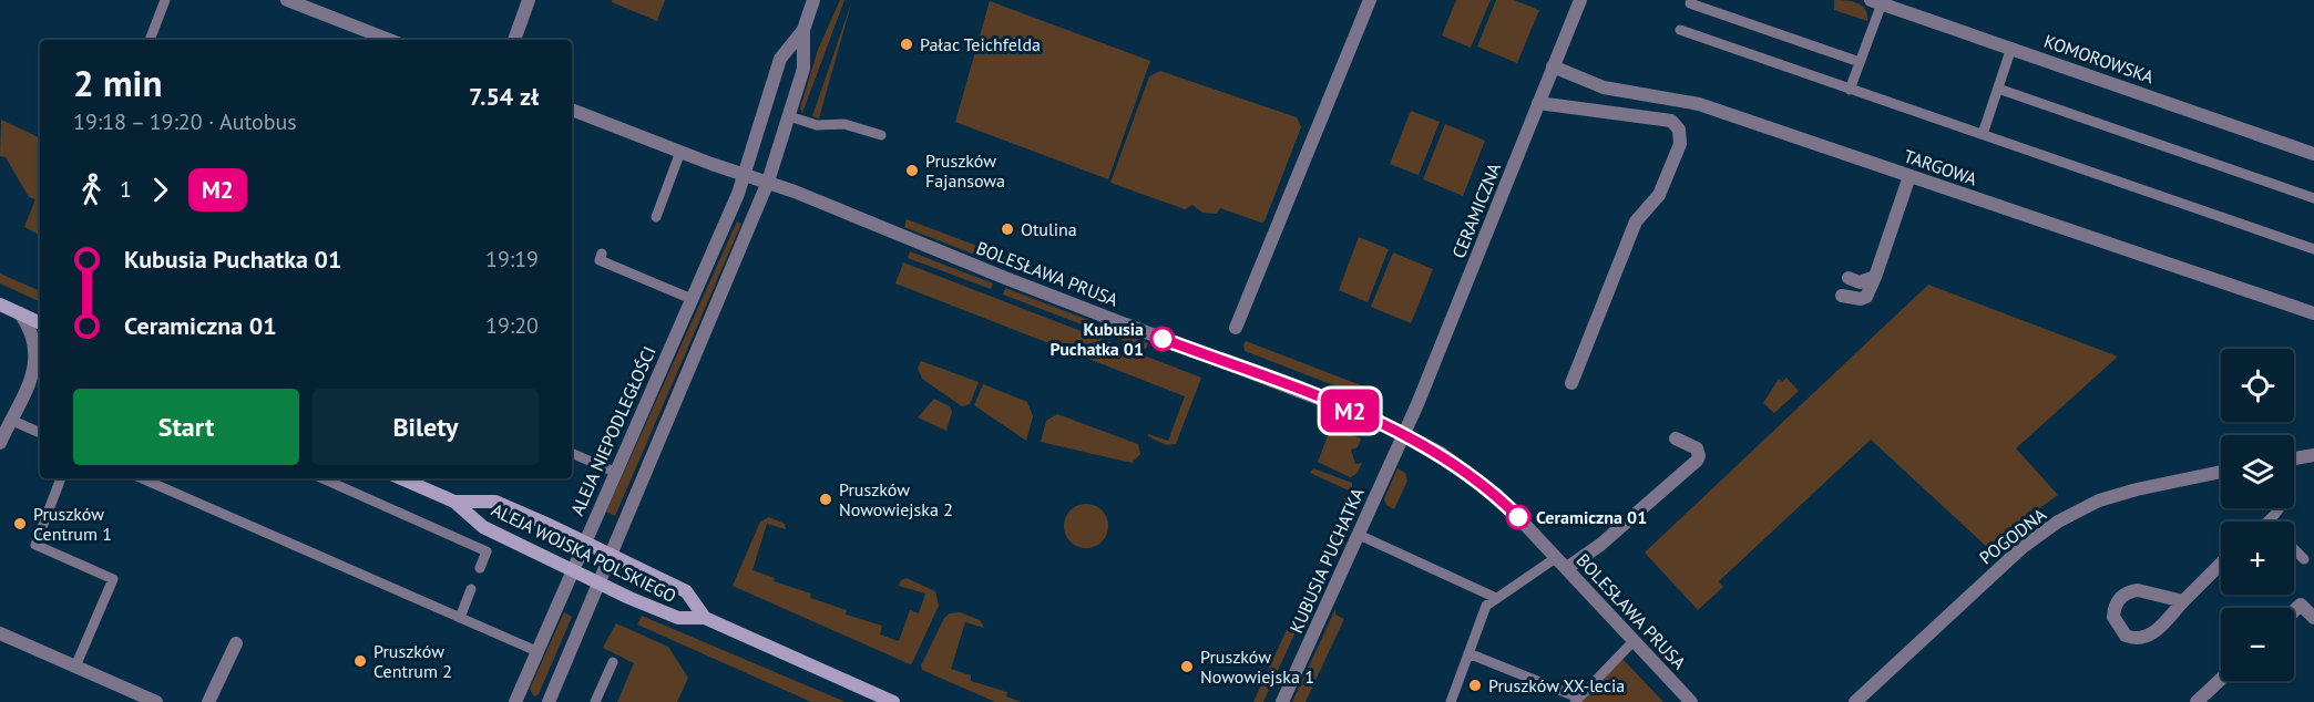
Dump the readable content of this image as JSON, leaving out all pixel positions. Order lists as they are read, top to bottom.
{
  "streets": {
    "main road": ["ALEJA WOJSKA POLSKIEGO"],
    "street": [
      "KOMOROWSKA",
      "TARGOWA",
      "CERAMICZNA",
      "BOLESŁAWA PRUSA",
      "ALEJA NIEPODLEGŁOŚCI",
      "POGODNA",
      "KUBUSIA PUCHATKA"
    ]
  },
  "crossings": [
    ["TARGOWA", "CERAMICZNA"],
    ["CERAMICZNA", "BOLESŁAWA PRUSA"],
    ["CERAMICZNA", "KUBUSIA PUCHATKA"],
    ["BOLESŁAWA PRUSA", "ALEJA NIEPODLEGŁOŚCI"],
    ["BOLESŁAWA PRUSA", "KUBUSIA PUCHATKA"],
    ["ALEJA NIEPODLEGŁOŚCI", "ALEJA WOJSKA POLSKIEGO"]
  ],
  "places": [
    "Pałac Teichfelda",
    "Pruszków Fajansowa",
    "Otulina",
    "Kubusia Puchatka 01",
    "Pruszków Nowowiejska 2",
    "Ceramiczna 01",
    "Pruszków Centrum 1",
    "Pruszków Centrum 2",
    "Pruszków Nowowiejska 1",
    "Pruszków XX-lecia"
  ],
  "lines": ["bus line M2"],
  "page": {
    "on_map": "M2",
    "heading": ["2 min", "19:18 – 19:20 · Autobus", "7.54 zł"],
    "legs": ["1", "M2"],
    "list": [
      {
        "name": "Kubusia Puchatka 01",
        "value": "19:19"
      },
      {
        "name": "Ceramiczna 01",
        "value": "19:20"
      }
    ],
    "map_buttons": ["+", "−"],
    "buttons": ["Start", "Bilety"]
  }
}
